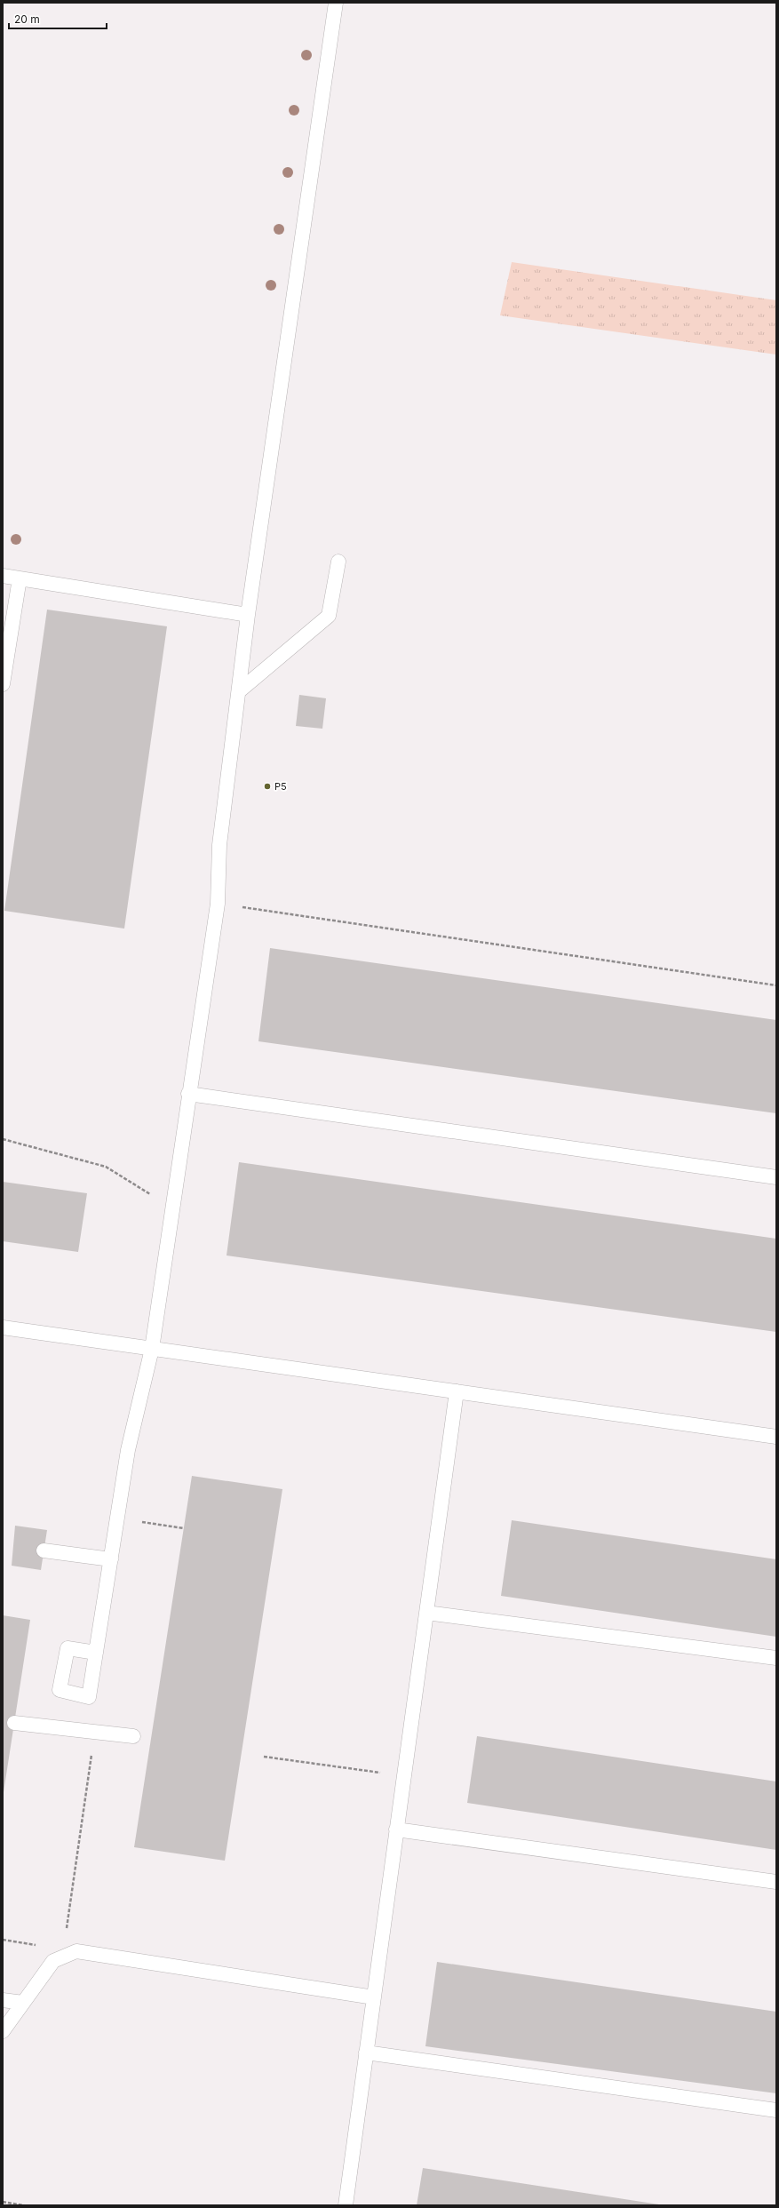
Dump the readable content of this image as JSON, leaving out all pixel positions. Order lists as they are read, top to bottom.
{
  "places": ["P5"],
  "scale_bar": "20 m"
}
